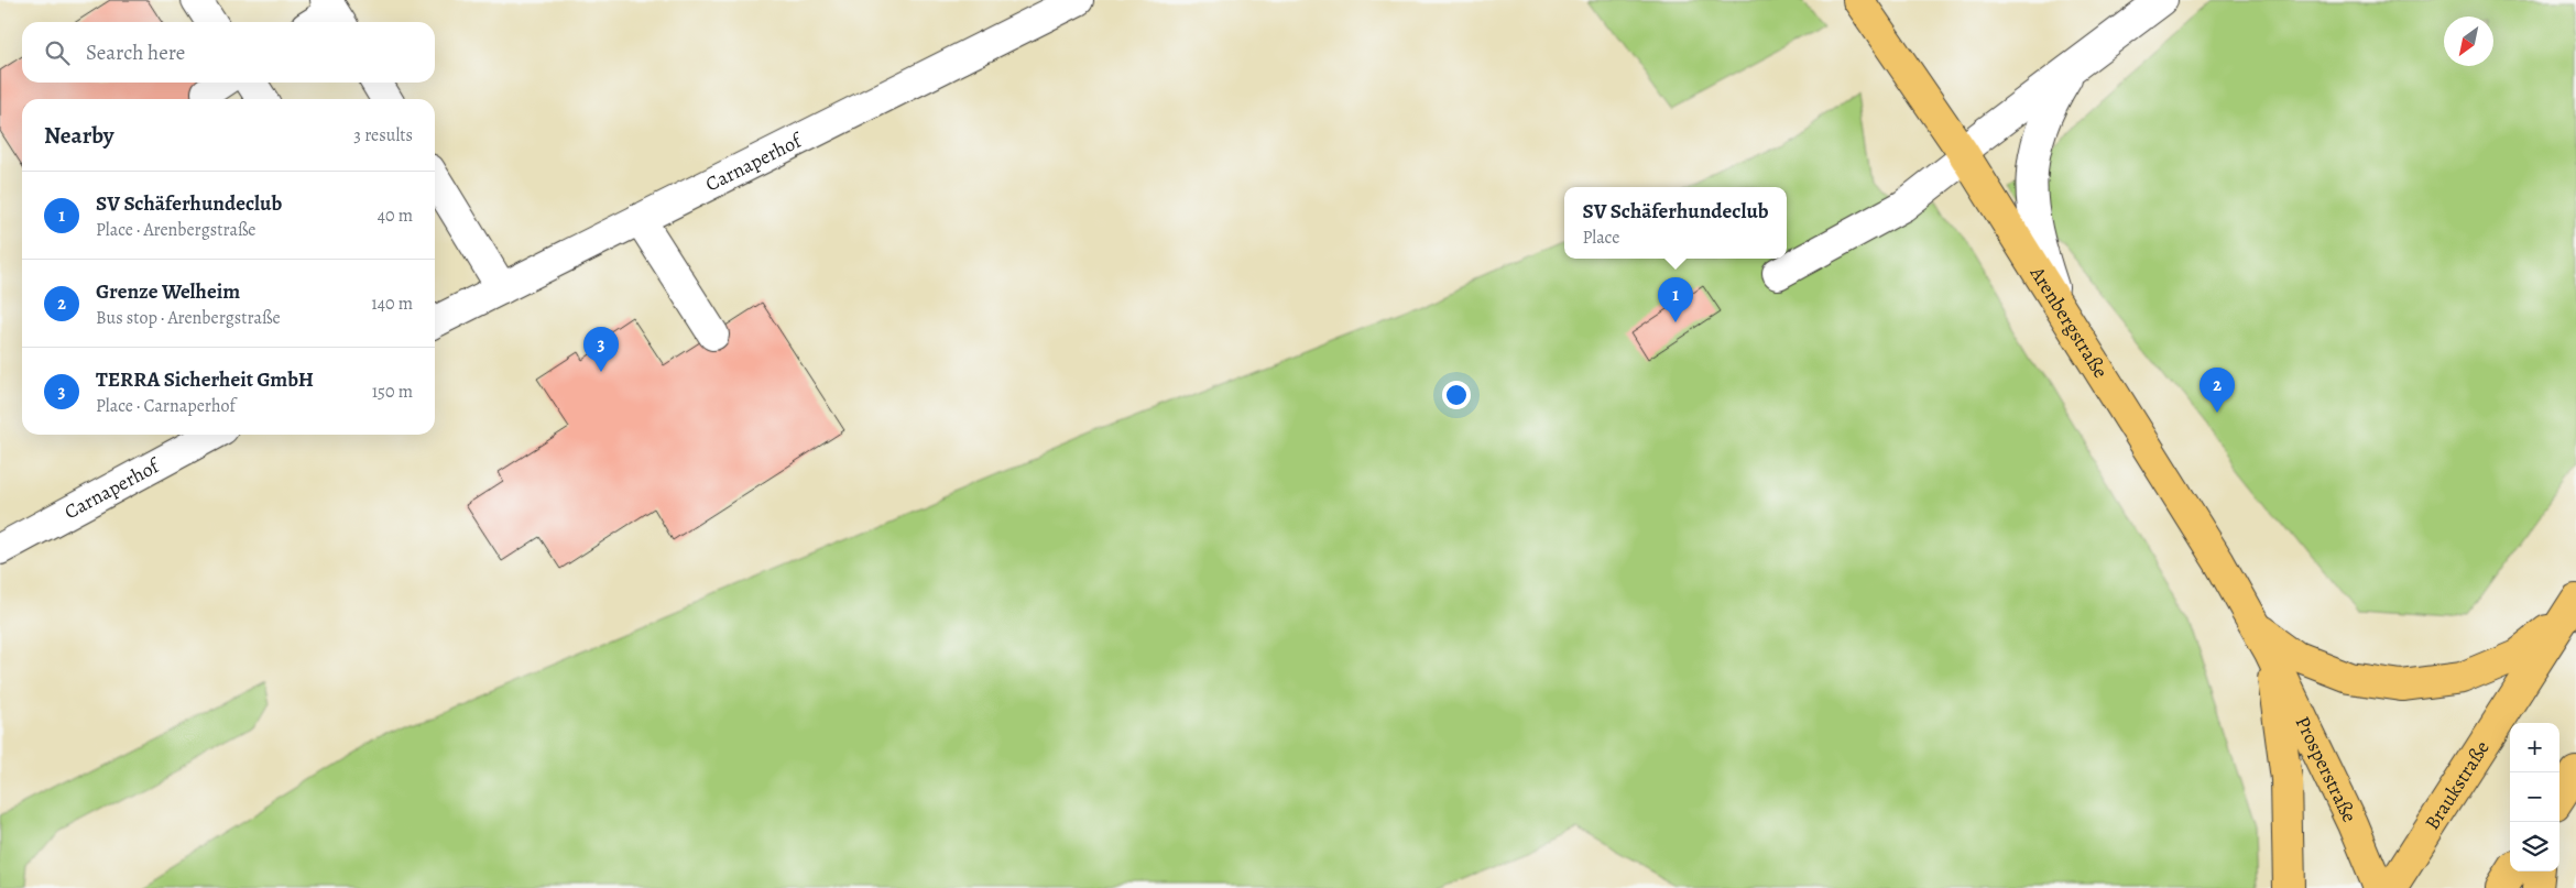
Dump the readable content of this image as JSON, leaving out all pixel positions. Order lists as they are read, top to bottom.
{
  "streets": {
    "main road": ["Arenbergstraße", "Prosperstraße", "Braukstraße"],
    "street": ["Carnaperhof"]
  },
  "crossings": [
    ["Arenbergstraße", "Prosperstraße"]
  ],
  "north": "bottom left",
  "page": {
    "search": "Search here",
    "heading": ["Nearby", "3 results"],
    "list": [
      {
        "mark": "1",
        "name": "SV Schäferhundeclub",
        "note": "Place · Arenbergstraße",
        "value": "40 m"
      },
      {
        "mark": "2",
        "name": "Grenze Welheim",
        "note": "Bus stop · Arenbergstraße",
        "value": "140 m"
      },
      {
        "mark": "3",
        "name": "TERRA Sicherheit GmbH",
        "note": "Place · Carnaperhof",
        "value": "150 m"
      }
    ],
    "popup": ["SV Schäferhundeclub", "Place"],
    "pins": ["1", "3", "2"],
    "map_buttons": ["+", "−"]
  }
}
